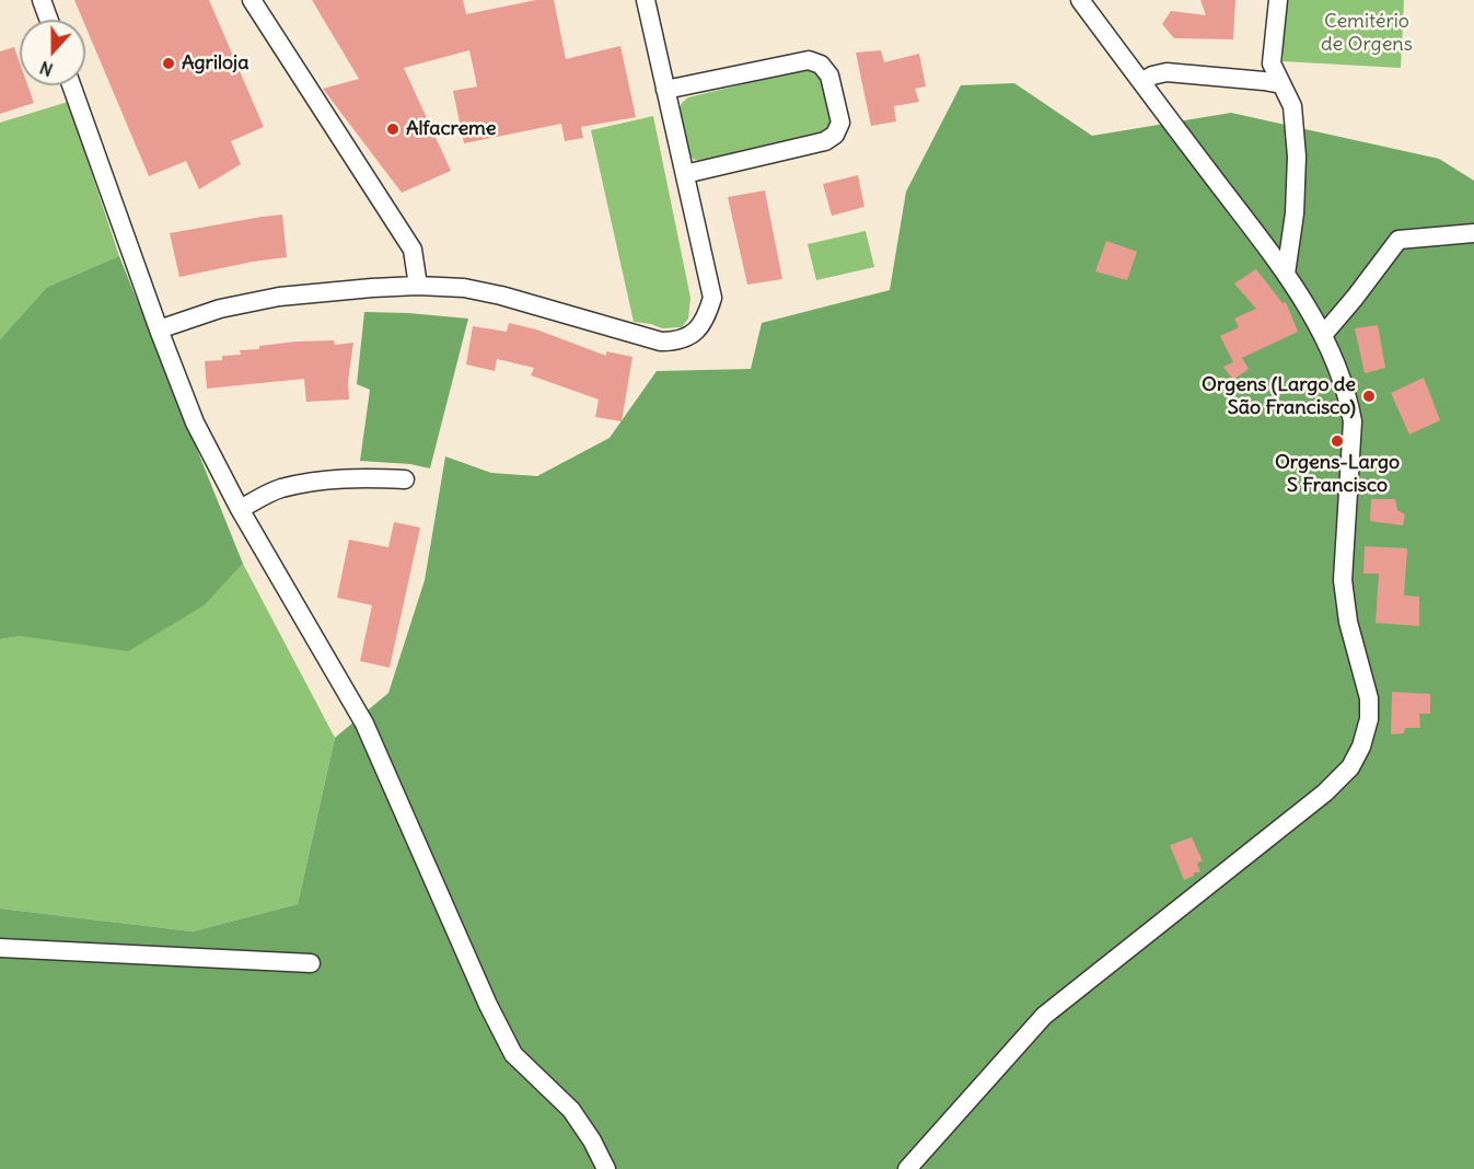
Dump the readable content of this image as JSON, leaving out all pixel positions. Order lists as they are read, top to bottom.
{
  "parks": ["Cemitério de Orgens"],
  "places": [
    "Agriloja",
    "Alfacreme",
    "Orgens (Largo de São Francisco)",
    "Orgens-Largo S Francisco"
  ],
  "north": "bottom"
}
